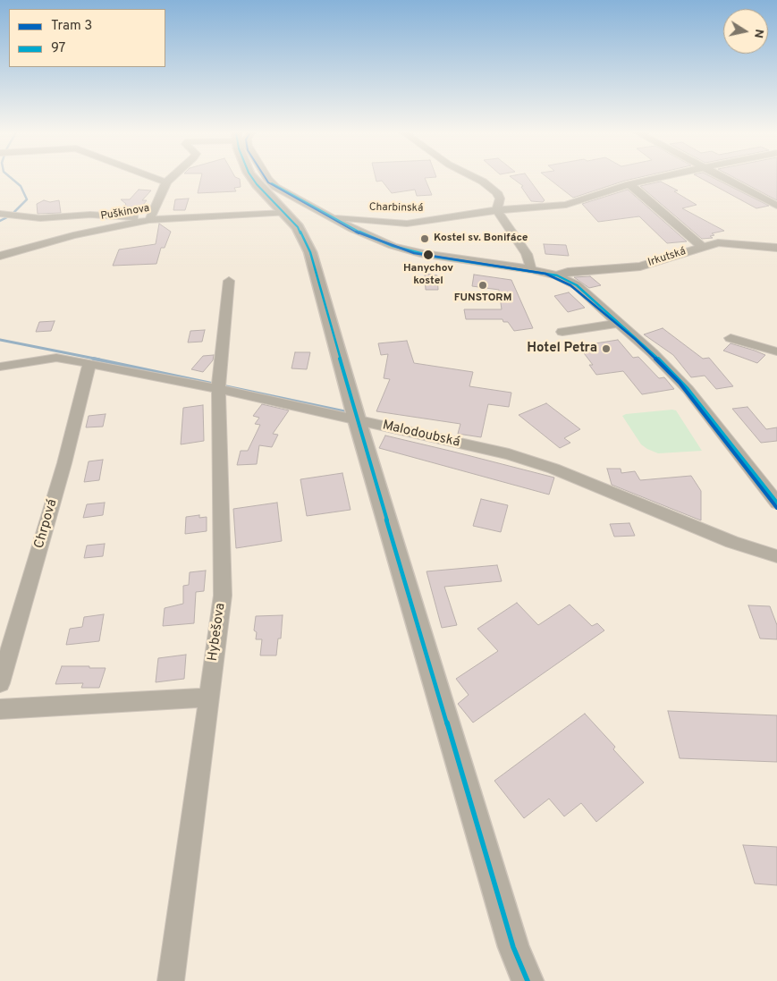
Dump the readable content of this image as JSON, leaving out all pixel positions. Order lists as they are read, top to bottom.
{
  "streets": {
    "street": [
      "Charbinská",
      "Puškinova",
      "Irkutská",
      "Malodoubská",
      "Chrpová",
      "Hybešova"
    ]
  },
  "crossings": [
    ["Malodoubská", "Chrpová"],
    ["Malodoubská", "Hybešova"]
  ],
  "places": [
    "Kostel sv. Bonifáce",
    "Hanychov kostel",
    "FUNSTORM",
    "Hotel Petra"
  ],
  "lines": ["tram line 3", "transit line 97"],
  "legend": ["Tram 3", "97"],
  "north": "right"
}
